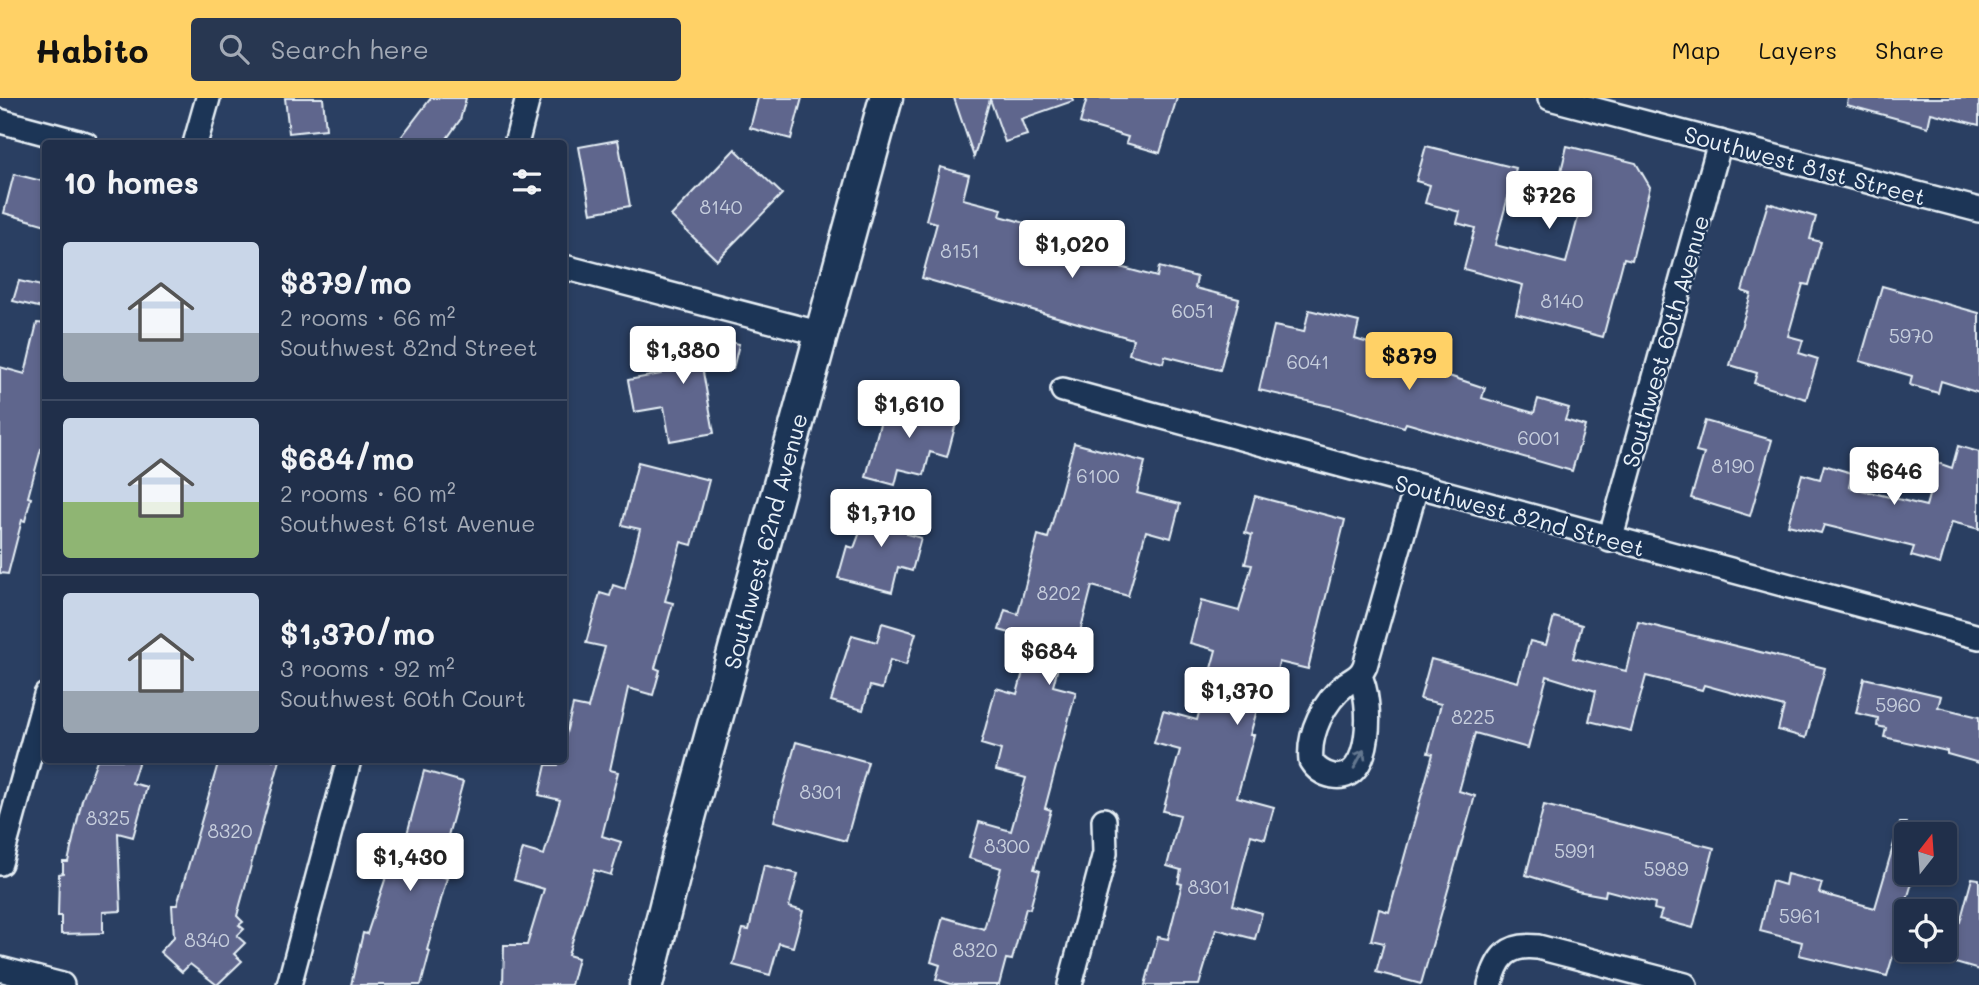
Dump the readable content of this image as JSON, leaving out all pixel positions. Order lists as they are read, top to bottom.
{
  "streets": {
    "street": [
      "Southwest 81st Street",
      "Southwest 60th Avenue",
      "Southwest 82nd Street",
      "Southwest 62nd Avenue"
    ]
  },
  "crossings": [
    ["Southwest 81st Street", "Southwest 60th Avenue"],
    ["Southwest 60th Avenue", "Southwest 82nd Street"]
  ],
  "house_numbers": [
    "8140",
    "8151",
    "8140",
    "6051",
    "5970",
    "6041",
    "6001",
    "8190",
    "6100",
    "8202",
    "5960",
    "8225",
    "8301",
    "8325",
    "8320",
    "8300",
    "5991",
    "5989",
    "8301",
    "5961",
    "8340",
    "8320"
  ],
  "north": "top",
  "page": {
    "header": "Habito",
    "search": "Search here",
    "nav": ["Map", "Layers", "Share"],
    "heading": "10 homes",
    "price": [
      "$726",
      "$1,020",
      "$1,380",
      "$879",
      "$1,610",
      "$646",
      "$1,710",
      "$684",
      "$1,370",
      "$1,430"
    ],
    "list": [
      {
        "name": "$879/mo",
        "note": "2 rooms · 66 m² · Southwest 82nd Street"
      },
      {
        "name": "$684/mo",
        "note": "2 rooms · 60 m² · Southwest 61st Avenue"
      },
      {
        "name": "$1,370/mo",
        "note": "3 rooms · 92 m² · Southwest 60th Court"
      }
    ]
  }
}
